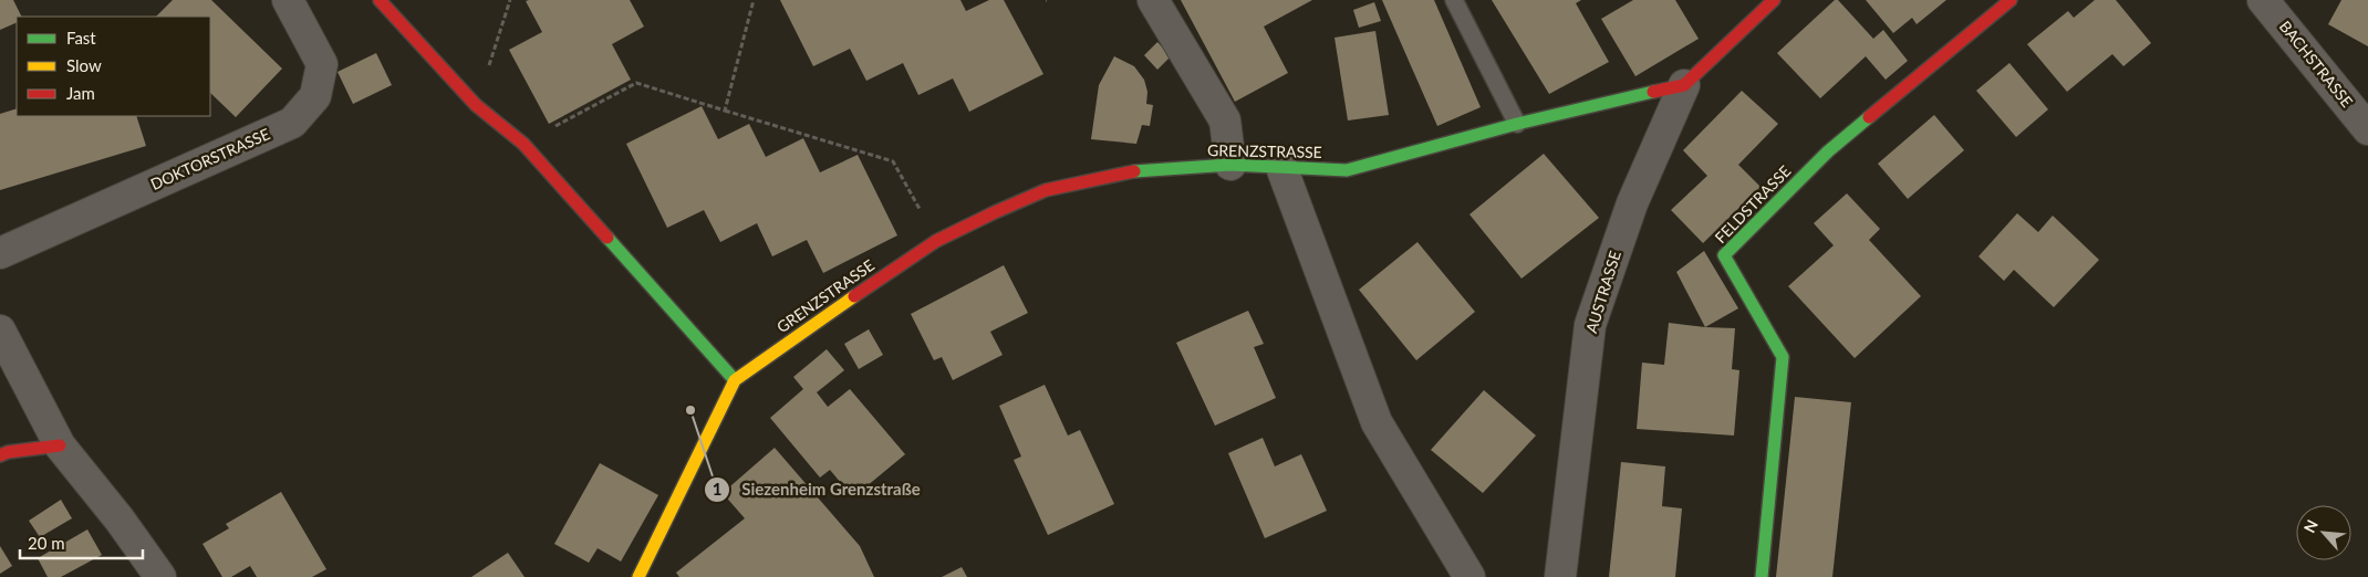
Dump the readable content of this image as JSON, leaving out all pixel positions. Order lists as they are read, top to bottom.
{
  "streets": {
    "street": [
      "BACHSTRASSE",
      "GRENZSTRASSE",
      "DOKTORSTRASSE",
      "FELDSTRASSE",
      "AUSTRASSE"
    ]
  },
  "crossings": [
    ["GRENZSTRASSE", "AUSTRASSE"]
  ],
  "places": ["Siezenheim Grenzstraße"],
  "legend": ["Fast", "Slow", "Jam"],
  "scale_bar": "20 m",
  "north": "top left"
}
